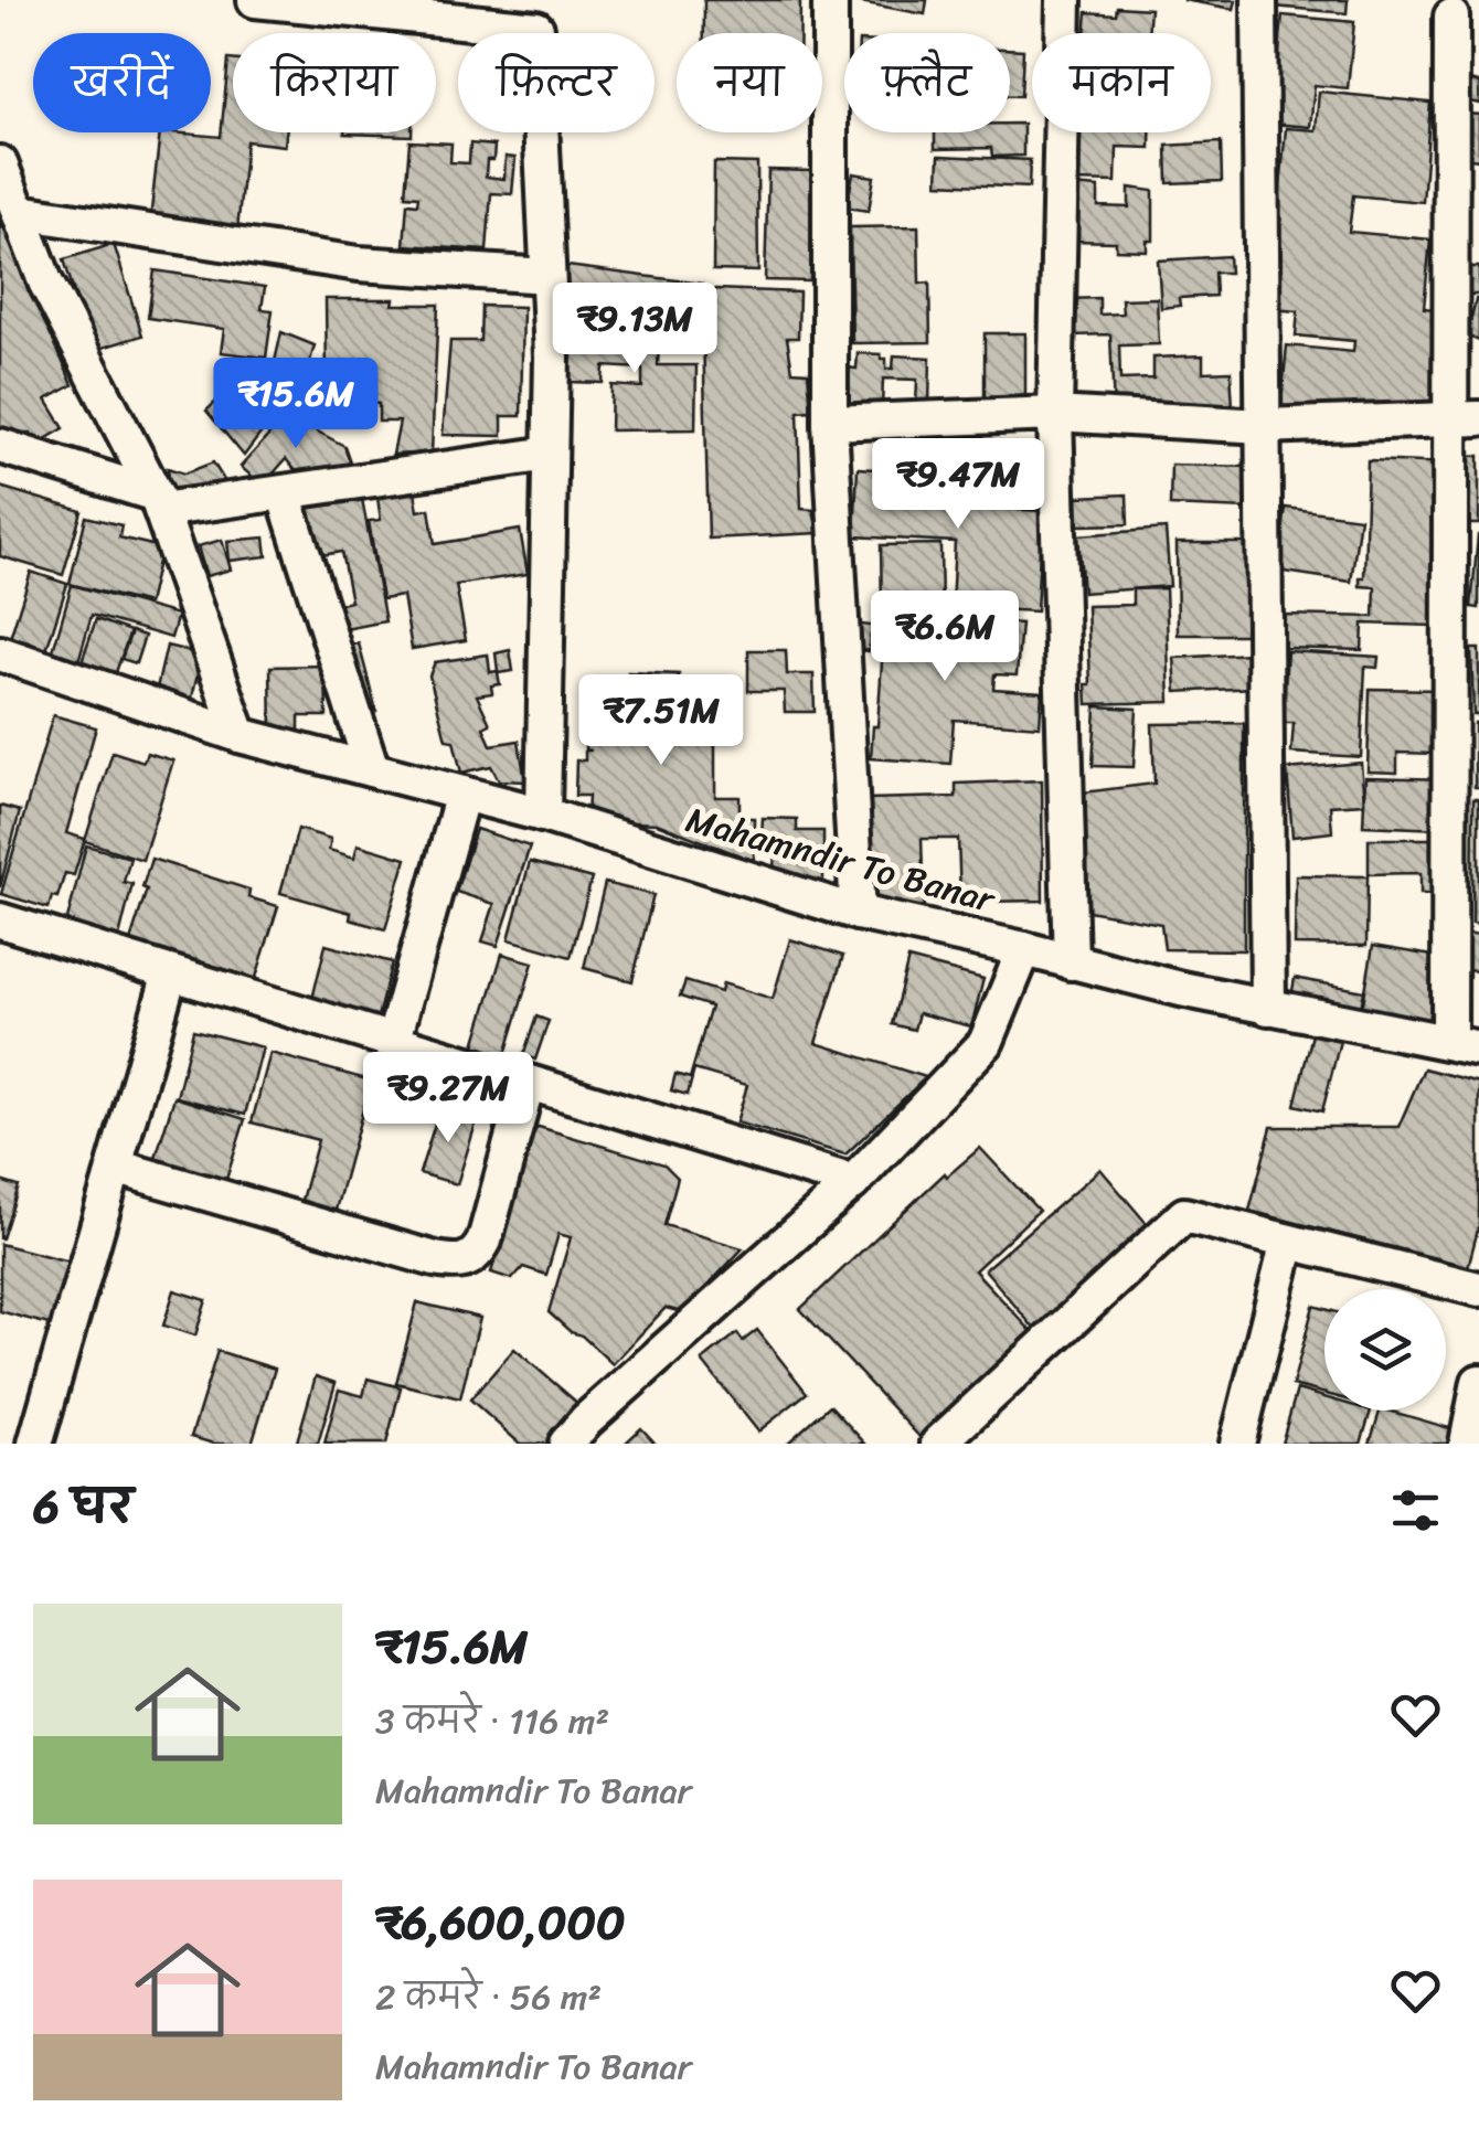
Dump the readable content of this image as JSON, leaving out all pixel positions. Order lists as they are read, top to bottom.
{
  "streets": {
    "street": ["Mahamndir To Banar"]
  },
  "page": {
    "chip": [
      "खरीदें",
      "किराया",
      "फ़िल्टर",
      "नया",
      "फ़्लैट",
      "मकान"
    ],
    "price": [
      "₹9.13M",
      "₹15.6M",
      "₹9.47M",
      "₹6.6M",
      "₹7.51M",
      "₹9.27M"
    ],
    "heading": "6 घर",
    "list": [
      {
        "name": "₹15.6M",
        "note": "3 कमरे · 116 m² · Mahamndir To Banar"
      },
      {
        "name": "₹6,600,000",
        "note": "2 कमरे · 56 m² · Mahamndir To Banar"
      }
    ]
  }
}
